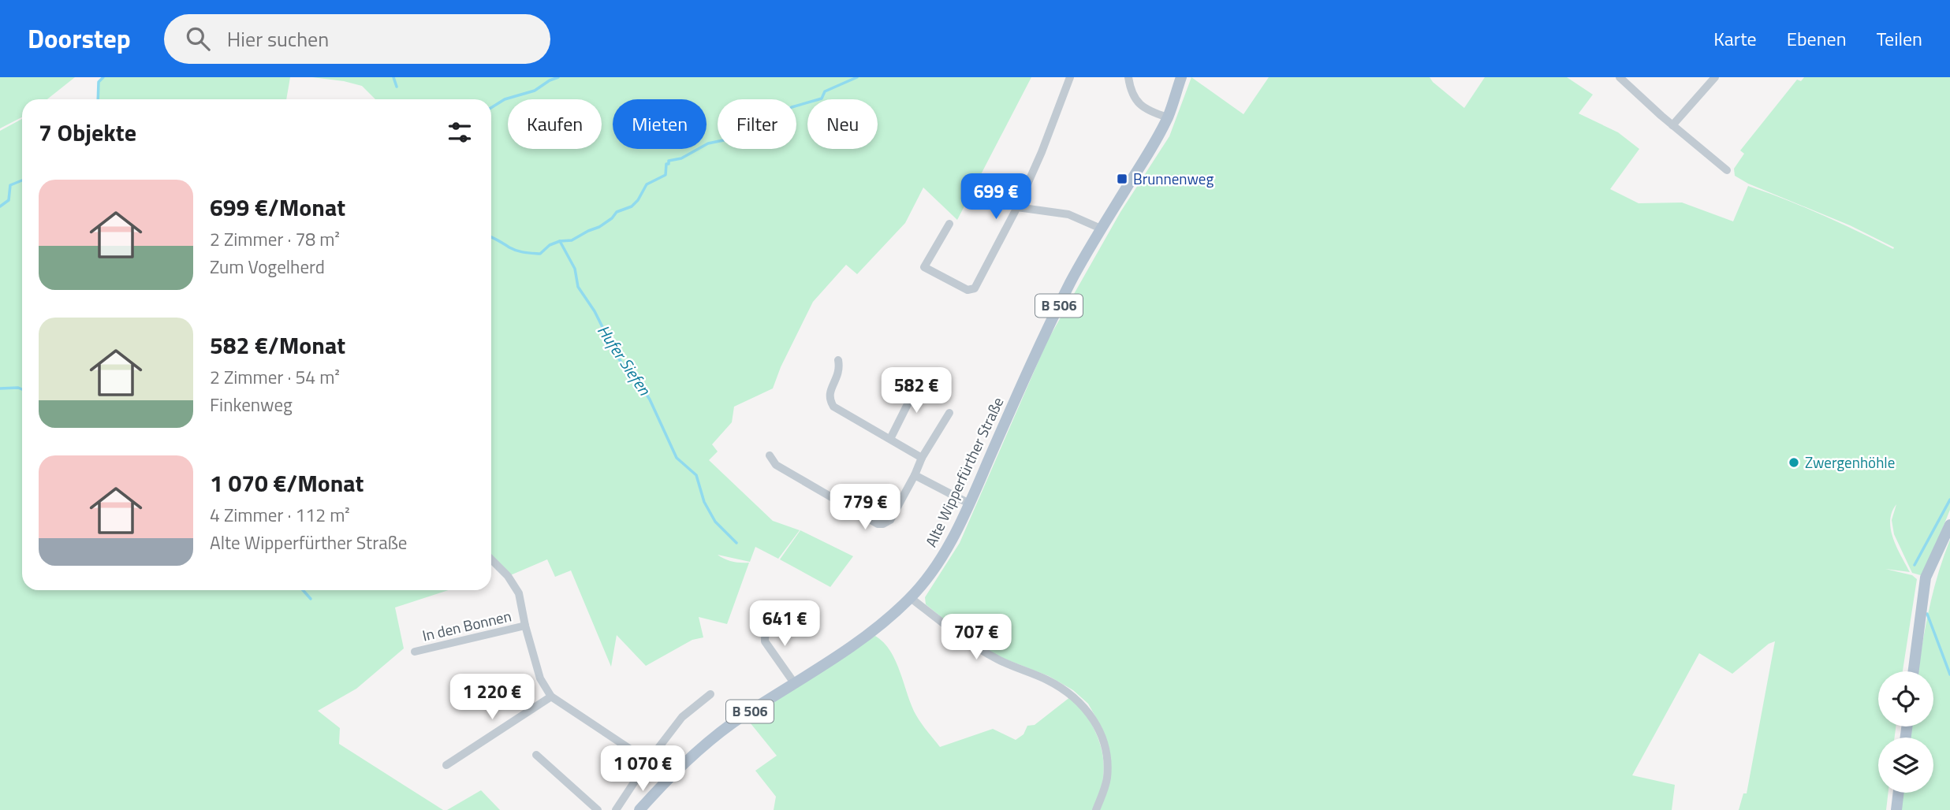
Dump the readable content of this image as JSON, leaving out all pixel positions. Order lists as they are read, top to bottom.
{
  "streets": {
    "main road": ["B 506", "Alte Wipperfürther Straße"],
    "street": ["In den Bonnen"]
  },
  "water": ["Hufer Siefen"],
  "places": {
    "transit": ["Brunnenweg"],
    "other": ["Zwergenhöhle"]
  },
  "page": {
    "header": "Doorstep",
    "search": "Hier suchen",
    "nav": ["Karte", "Ebenen", "Teilen"],
    "chip": [
      "Kaufen",
      "Mieten",
      "Filter",
      "Neu"
    ],
    "heading": "7 Objekte",
    "list": [
      {
        "name": "699 €/Monat",
        "note": "2 Zimmer · 78 m² · Zum Vogelherd"
      },
      {
        "name": "582 €/Monat",
        "note": "2 Zimmer · 54 m² · Finkenweg"
      },
      {
        "name": "1 070 €/Monat",
        "note": "4 Zimmer · 112 m² · Alte Wipperfürther Straße"
      }
    ],
    "price": [
      "699 €",
      "582 €",
      "779 €",
      "641 €",
      "707 €",
      "1 220 €",
      "1 070 €"
    ]
  }
}
